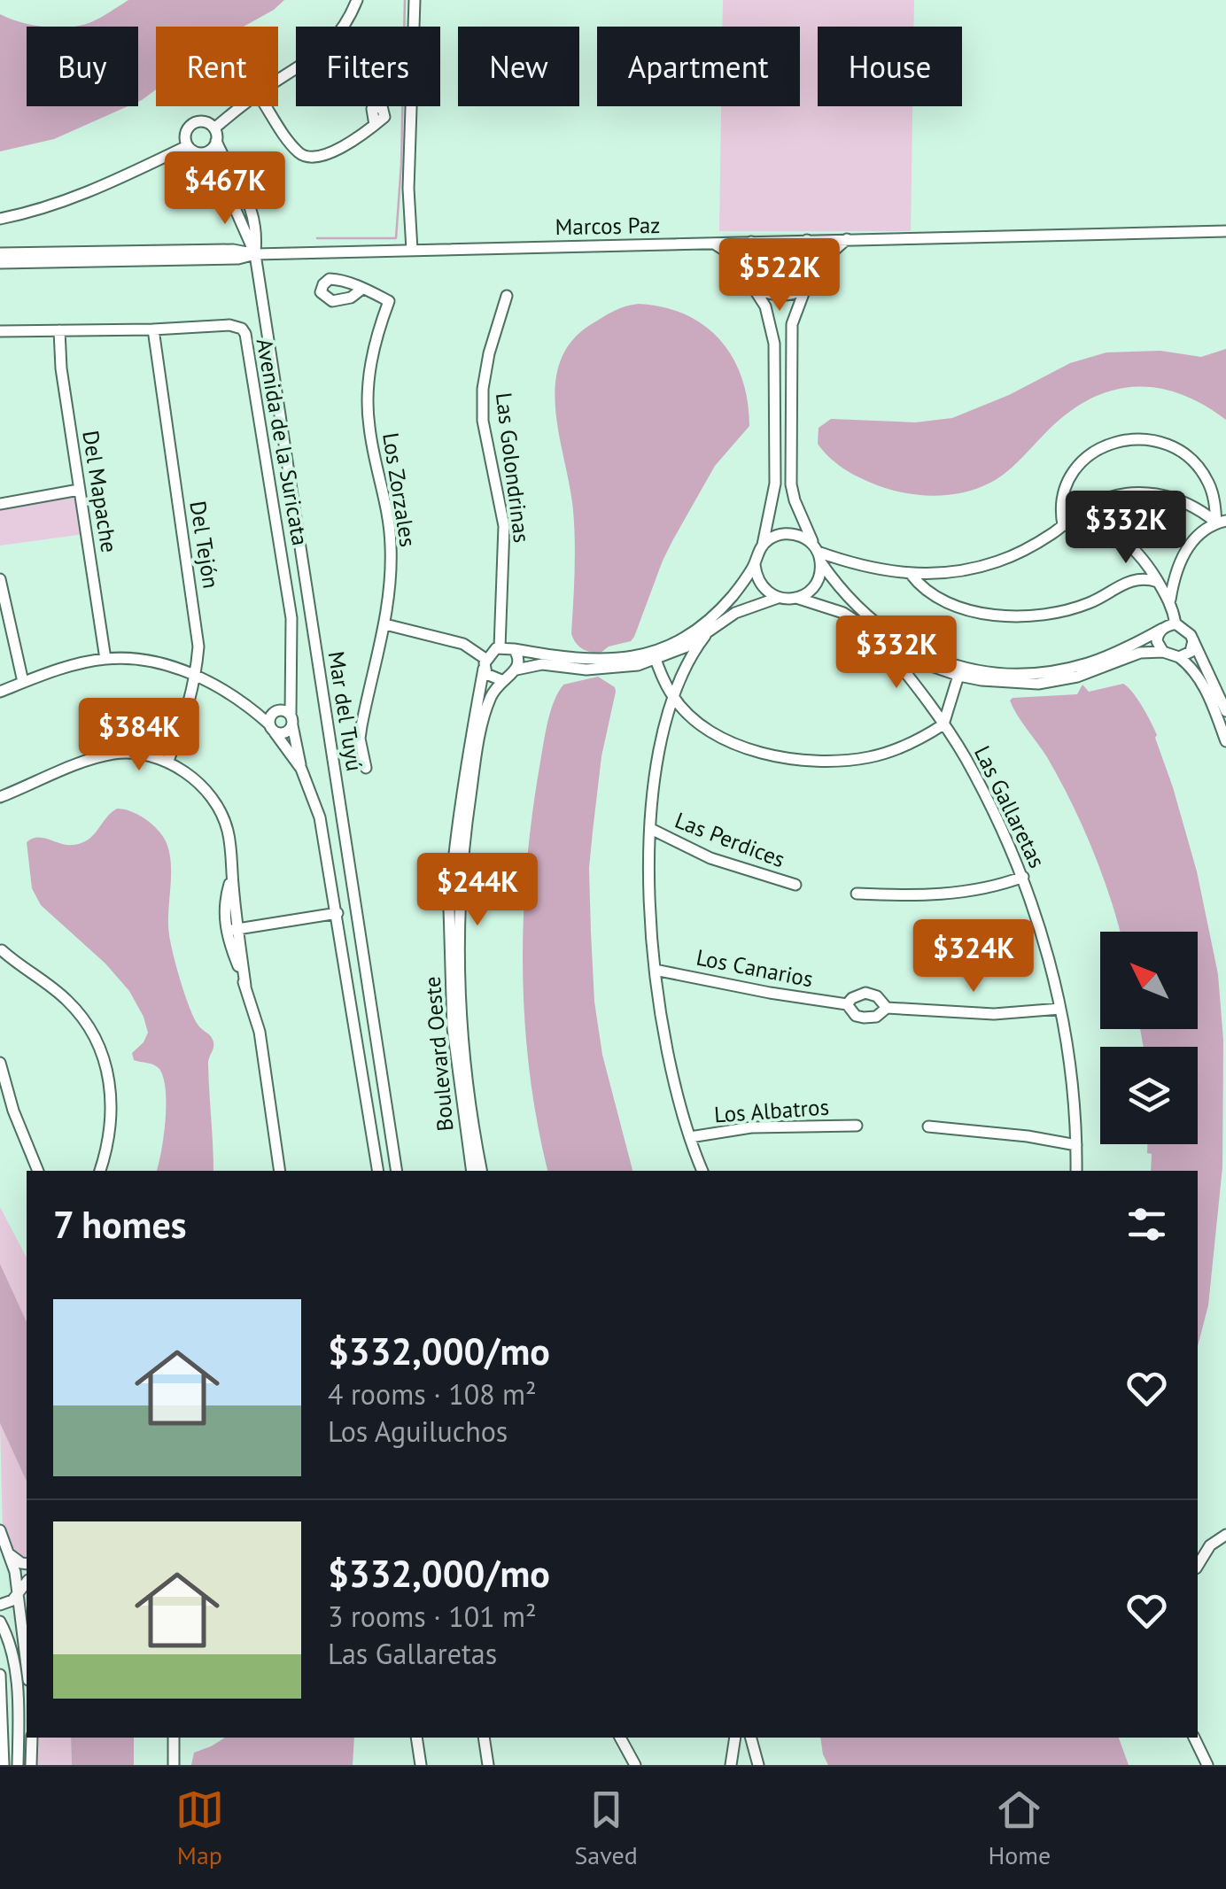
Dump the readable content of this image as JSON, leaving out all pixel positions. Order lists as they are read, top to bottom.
{
  "streets": {
    "street": [
      "Marcos Paz",
      "Avenida de la Suricata",
      "Las Golondrinas",
      "Los Zorzales",
      "Del Mapache",
      "Del Tejón",
      "Mar del Tuyú",
      "Las Gallaretas",
      "Las Perdices",
      "Los Canarios",
      "Boulevard Oeste",
      "Los Albatros"
    ]
  },
  "crossings": [
    ["Marcos Paz", "Mar del Tuyú"],
    ["Avenida de la Suricata", "Del Mapache"],
    ["Avenida de la Suricata", "Del Tejón"],
    ["Las Golondrinas", "Boulevard Oeste"],
    ["Las Gallaretas", "Los Canarios"]
  ],
  "north": "top left",
  "page": {
    "chip": [
      "Buy",
      "Rent",
      "Filters",
      "New",
      "Apartment",
      "House"
    ],
    "price": [
      "$467K",
      "$522K",
      "$332K",
      "$332K",
      "$384K",
      "$244K",
      "$324K"
    ],
    "heading": "7 homes",
    "list": [
      {
        "name": "$332,000/mo",
        "note": "4 rooms · 108 m² · Los Aguiluchos"
      },
      {
        "name": "$332,000/mo",
        "note": "3 rooms · 101 m² · Las Gallaretas"
      }
    ],
    "tabs": ["Map", "Saved", "Home"]
  }
}
